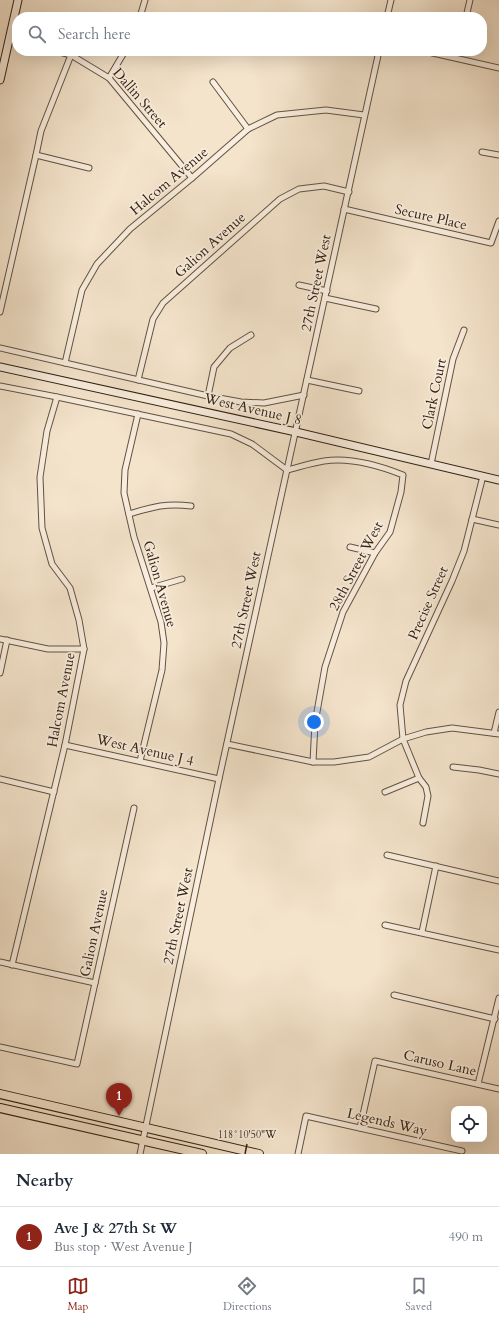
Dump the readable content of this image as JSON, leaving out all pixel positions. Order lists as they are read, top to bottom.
{
  "streets": {
    "street": [
      "Dallin Street",
      "Halcom Avenue",
      "Secure Place",
      "Galion Avenue",
      "27th Street West",
      "Clark Court",
      "West Avenue J 8",
      "28th Street West",
      "Precise Street",
      "West Avenue J 4",
      "Caruso Lane",
      "Legends Way"
    ]
  },
  "crossings": [
    ["Dallin Street", "Halcom Avenue"],
    ["Halcom Avenue", "27th Street West"],
    ["Halcom Avenue", "West Avenue J 4"],
    ["Secure Place", "27th Street West"],
    ["Galion Avenue", "27th Street West"],
    ["Galion Avenue", "West Avenue J 4"],
    ["27th Street West", "West Avenue J 8"],
    ["27th Street West", "28th Street West"],
    ["27th Street West", "West Avenue J 4"],
    ["Clark Court", "West Avenue J 8"],
    ["West Avenue J 8", "Precise Street"],
    ["Caruso Lane", "Legends Way"]
  ],
  "page": {
    "search": "Search here",
    "pins": "1",
    "heading": "Nearby",
    "list": [
      {
        "mark": "1",
        "name": "Ave J & 27th St W",
        "note": "Bus stop · West Avenue J",
        "value": "490 m"
      }
    ],
    "nav": ["Map", "Directions", "Saved"]
  },
  "coordinates": ["118°10'50\"W"]
}
